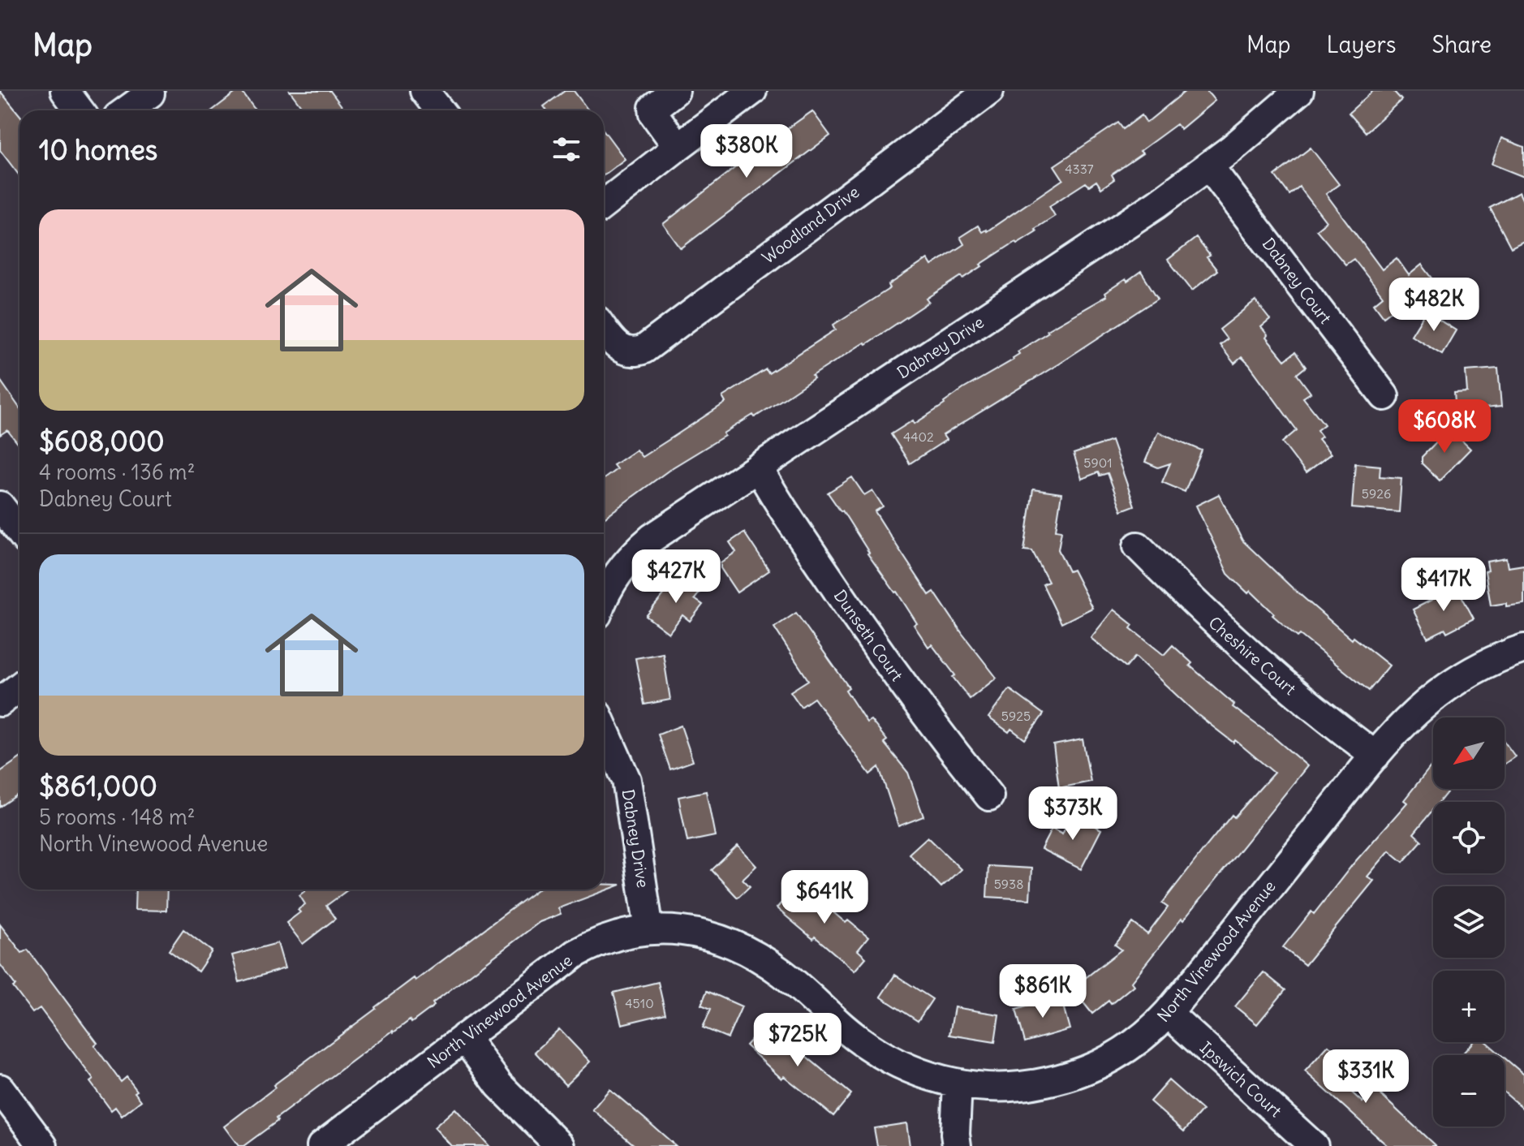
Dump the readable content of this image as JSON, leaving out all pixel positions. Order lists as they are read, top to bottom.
{
  "streets": {
    "street": [
      "Woodland Drive",
      "Dabney Court",
      "Dabney Drive",
      "Dunseth Court",
      "Cheshire Court",
      "North Vinewood Avenue",
      "Ipswich Court"
    ]
  },
  "crossings": [
    ["Dabney Court", "Dabney Drive"],
    ["Dabney Drive", "Dunseth Court"],
    ["Dabney Drive", "North Vinewood Avenue"],
    ["Cheshire Court", "North Vinewood Avenue"],
    ["North Vinewood Avenue", "Ipswich Court"]
  ],
  "house_numbers": [
    "4337",
    "4402",
    "5901",
    "5926",
    "5925",
    "5938",
    "4510"
  ],
  "north": "bottom left",
  "page": {
    "header": "Map",
    "nav": ["Map", "Layers", "Share"],
    "heading": "10 homes",
    "price": [
      "$380K",
      "$482K",
      "$608K",
      "$427K",
      "$417K",
      "$373K",
      "$641K",
      "$861K",
      "$725K",
      "$331K"
    ],
    "list": [
      {
        "name": "$608,000",
        "note": "4 rooms · 136 m² · Dabney Court"
      },
      {
        "name": "$861,000",
        "note": "5 rooms · 148 m² · North Vinewood Avenue"
      }
    ],
    "map_buttons": ["+", "−"]
  }
}
